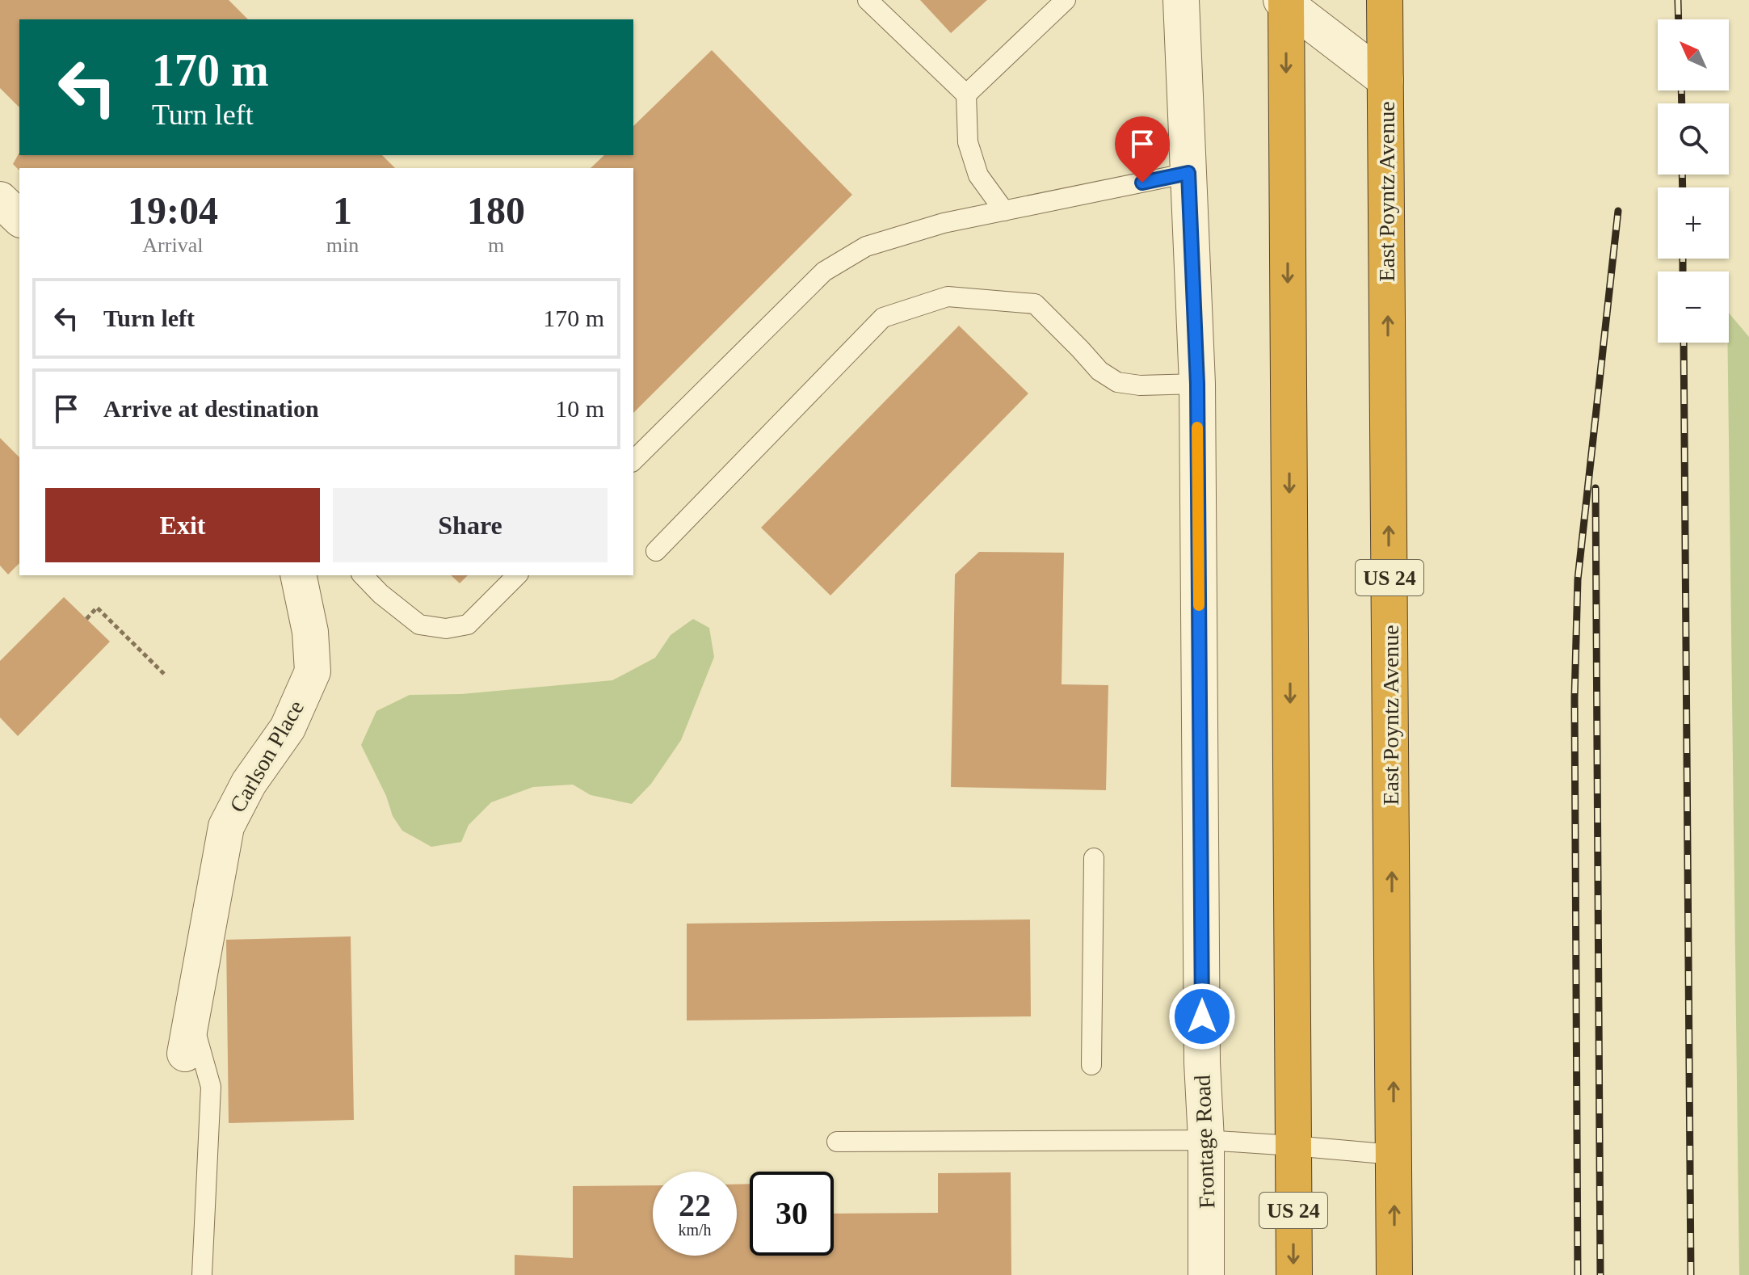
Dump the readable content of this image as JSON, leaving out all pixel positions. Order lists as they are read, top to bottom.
{
  "streets": {
    "highway": ["East Poyntz Avenue", "US 24"],
    "street": ["Carlson Place", "Frontage Road"]
  },
  "north": "top left",
  "page": {
    "map_buttons": ["+", "−"],
    "turn": ["170 m", "Turn left"],
    "eta": [
      "19:04",
      "Arrival",
      "1",
      "min",
      "180",
      "m"
    ],
    "list": [
      {
        "name": "Turn left",
        "value": "170 m"
      },
      {
        "name": "Arrive at destination",
        "value": "10 m"
      }
    ],
    "buttons": ["Exit", "Share"],
    "speed": "22 km/h",
    "limit": "30"
  }
}
